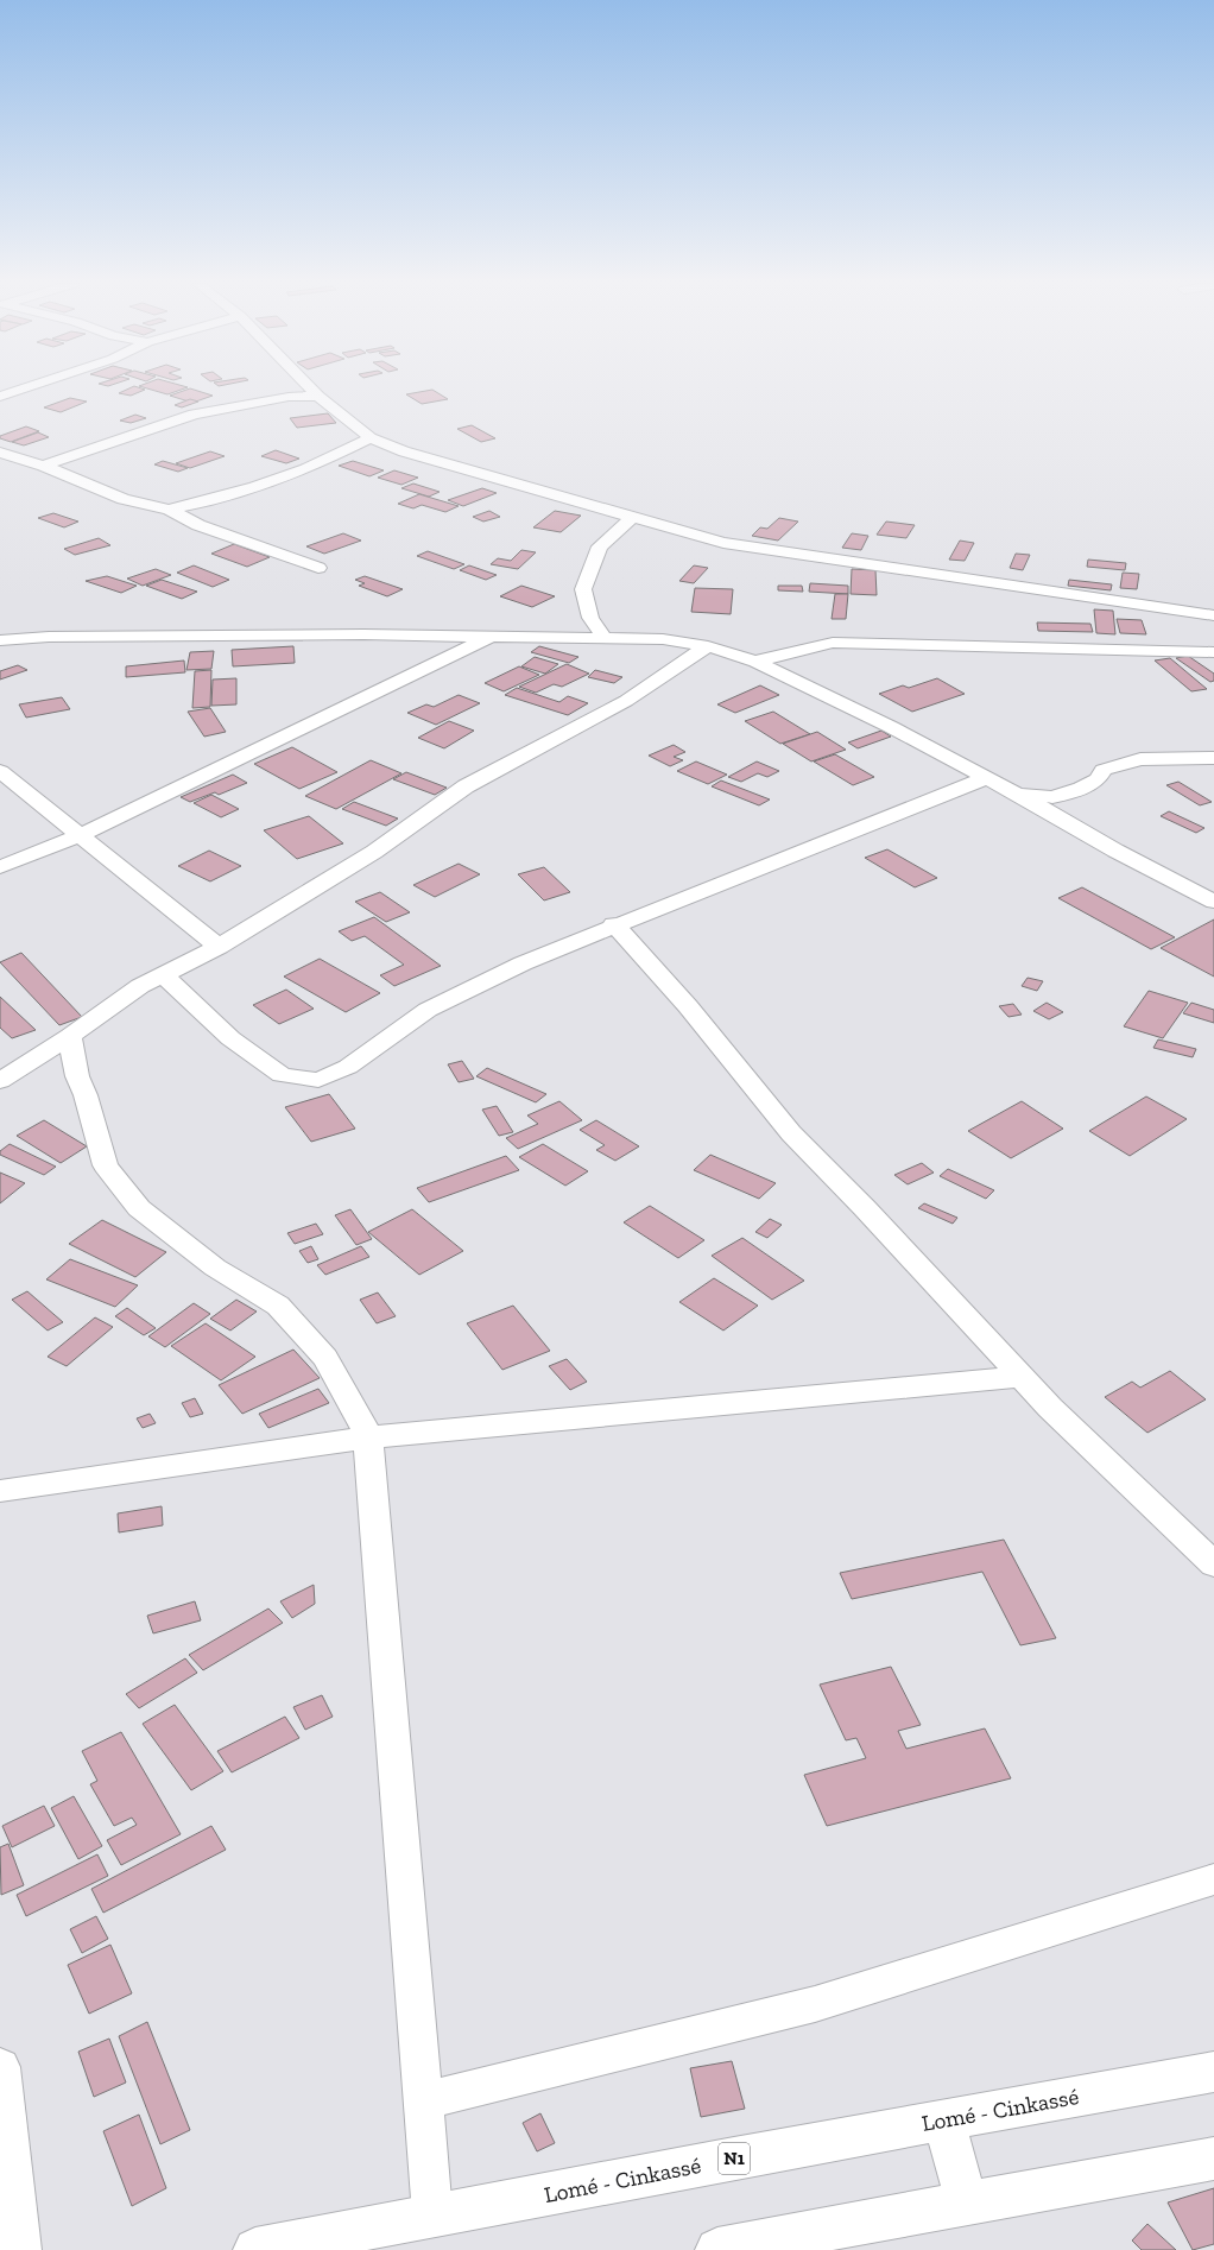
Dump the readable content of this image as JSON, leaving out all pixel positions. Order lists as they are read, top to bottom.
{
  "streets": {
    "highway": ["Lomé - Cinkassé", "N1"]
  }
}
